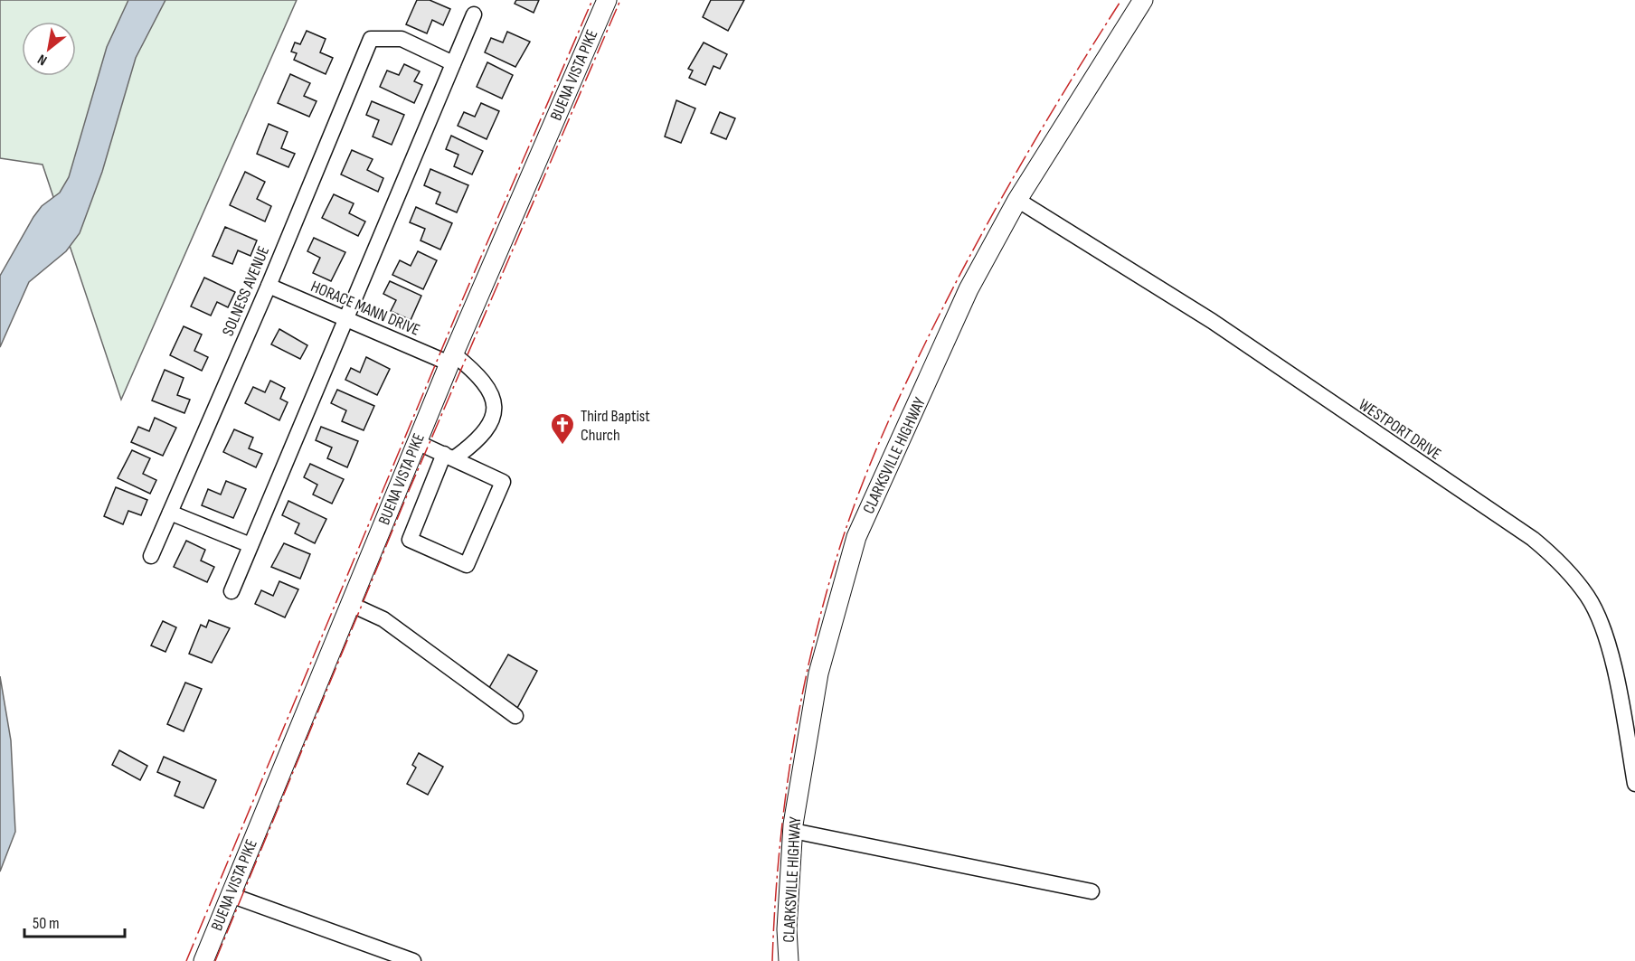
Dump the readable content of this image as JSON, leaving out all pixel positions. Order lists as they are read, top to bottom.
{
  "streets": {
    "main road": ["BUENA VISTA PIKE", "CLARKSVILLE HIGHWAY"],
    "street": ["SOLNESS AVENUE", "HORACE MANN DRIVE", "WESTPORT DRIVE"]
  },
  "crossings": [
    ["BUENA VISTA PIKE", "HORACE MANN DRIVE"],
    ["SOLNESS AVENUE", "HORACE MANN DRIVE"],
    ["WESTPORT DRIVE", "CLARKSVILLE HIGHWAY"]
  ],
  "places": {
    "church": ["Third Baptist Church"]
  },
  "scale_bar": "50 m",
  "north": "bottom left"
}
